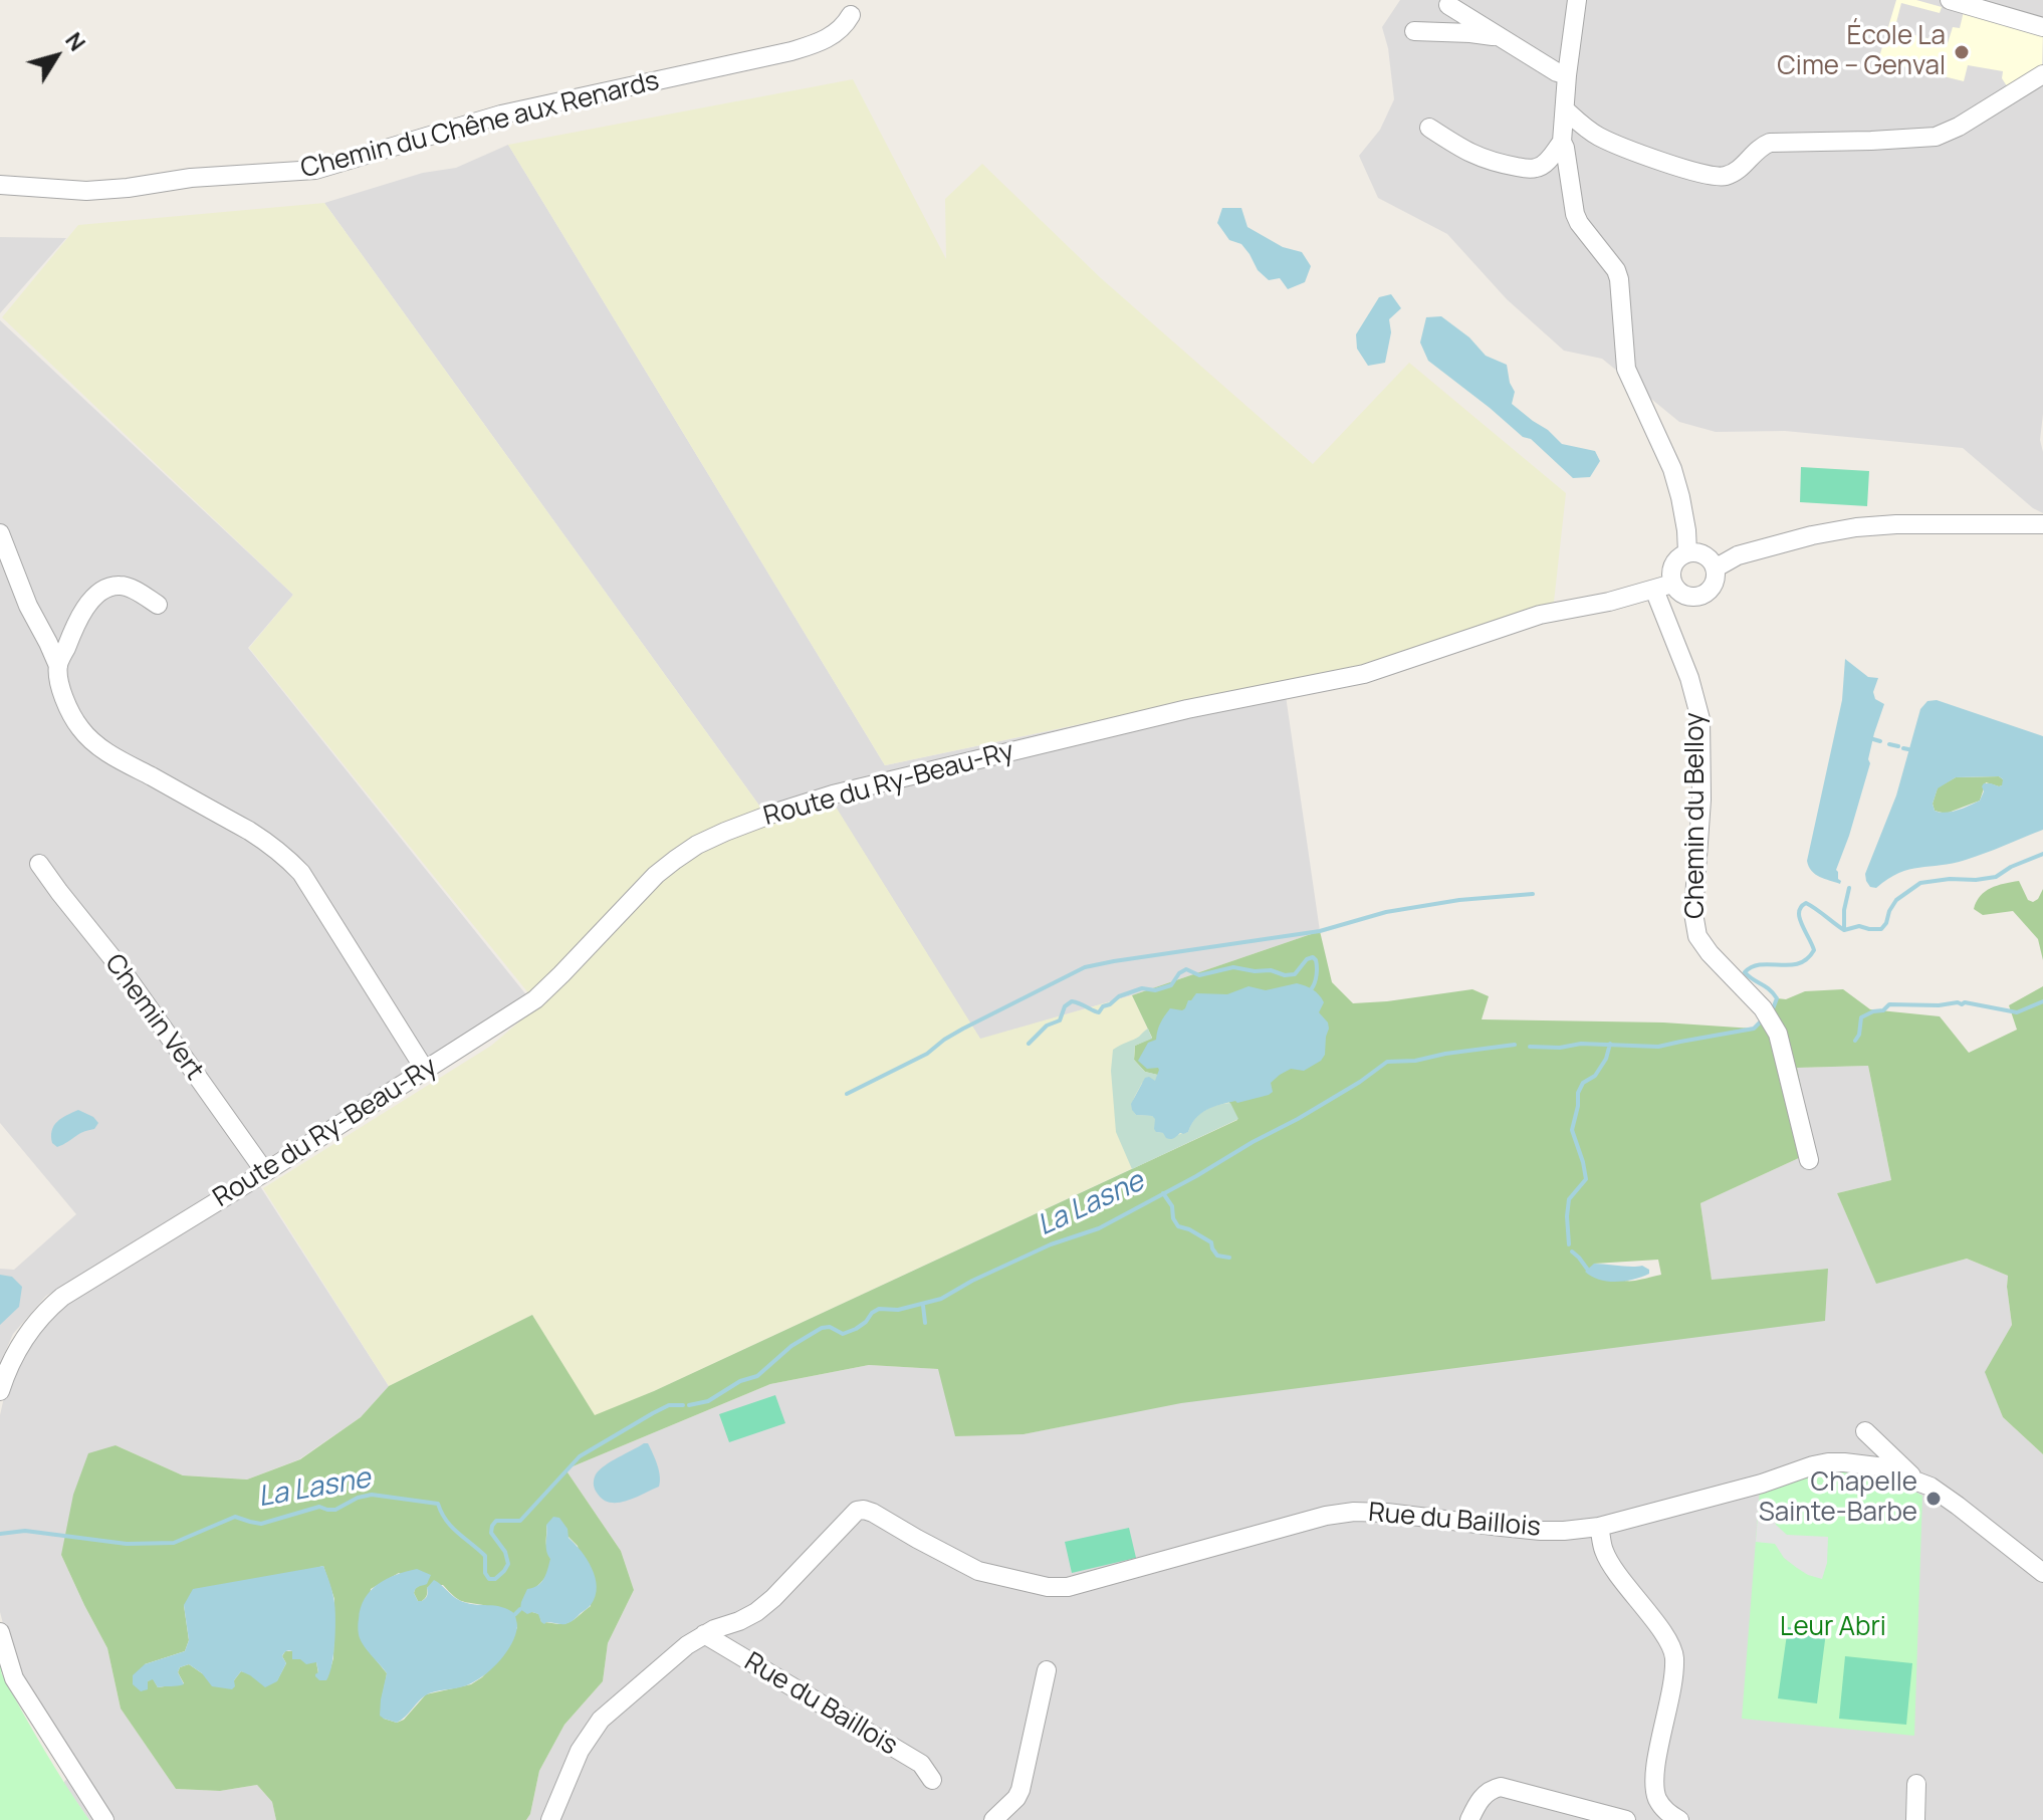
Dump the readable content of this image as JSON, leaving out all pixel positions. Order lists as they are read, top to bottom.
{
  "streets": {
    "street": [
      "Chemin du Chêne aux Renards",
      "Route du Ry-Beau-Ry",
      "Chemin du Belloy",
      "Chemin Vert",
      "Rue du Baillois"
    ]
  },
  "crossings": [
    ["Route du Ry-Beau-Ry", "Chemin du Belloy"],
    ["Route du Ry-Beau-Ry", "Chemin Vert"]
  ],
  "water": ["La Lasne"],
  "parks": ["Leur Abri"],
  "places": ["École La Cime – Genval", "Chapelle Sainte-Barbe"],
  "north": "top right"
}
